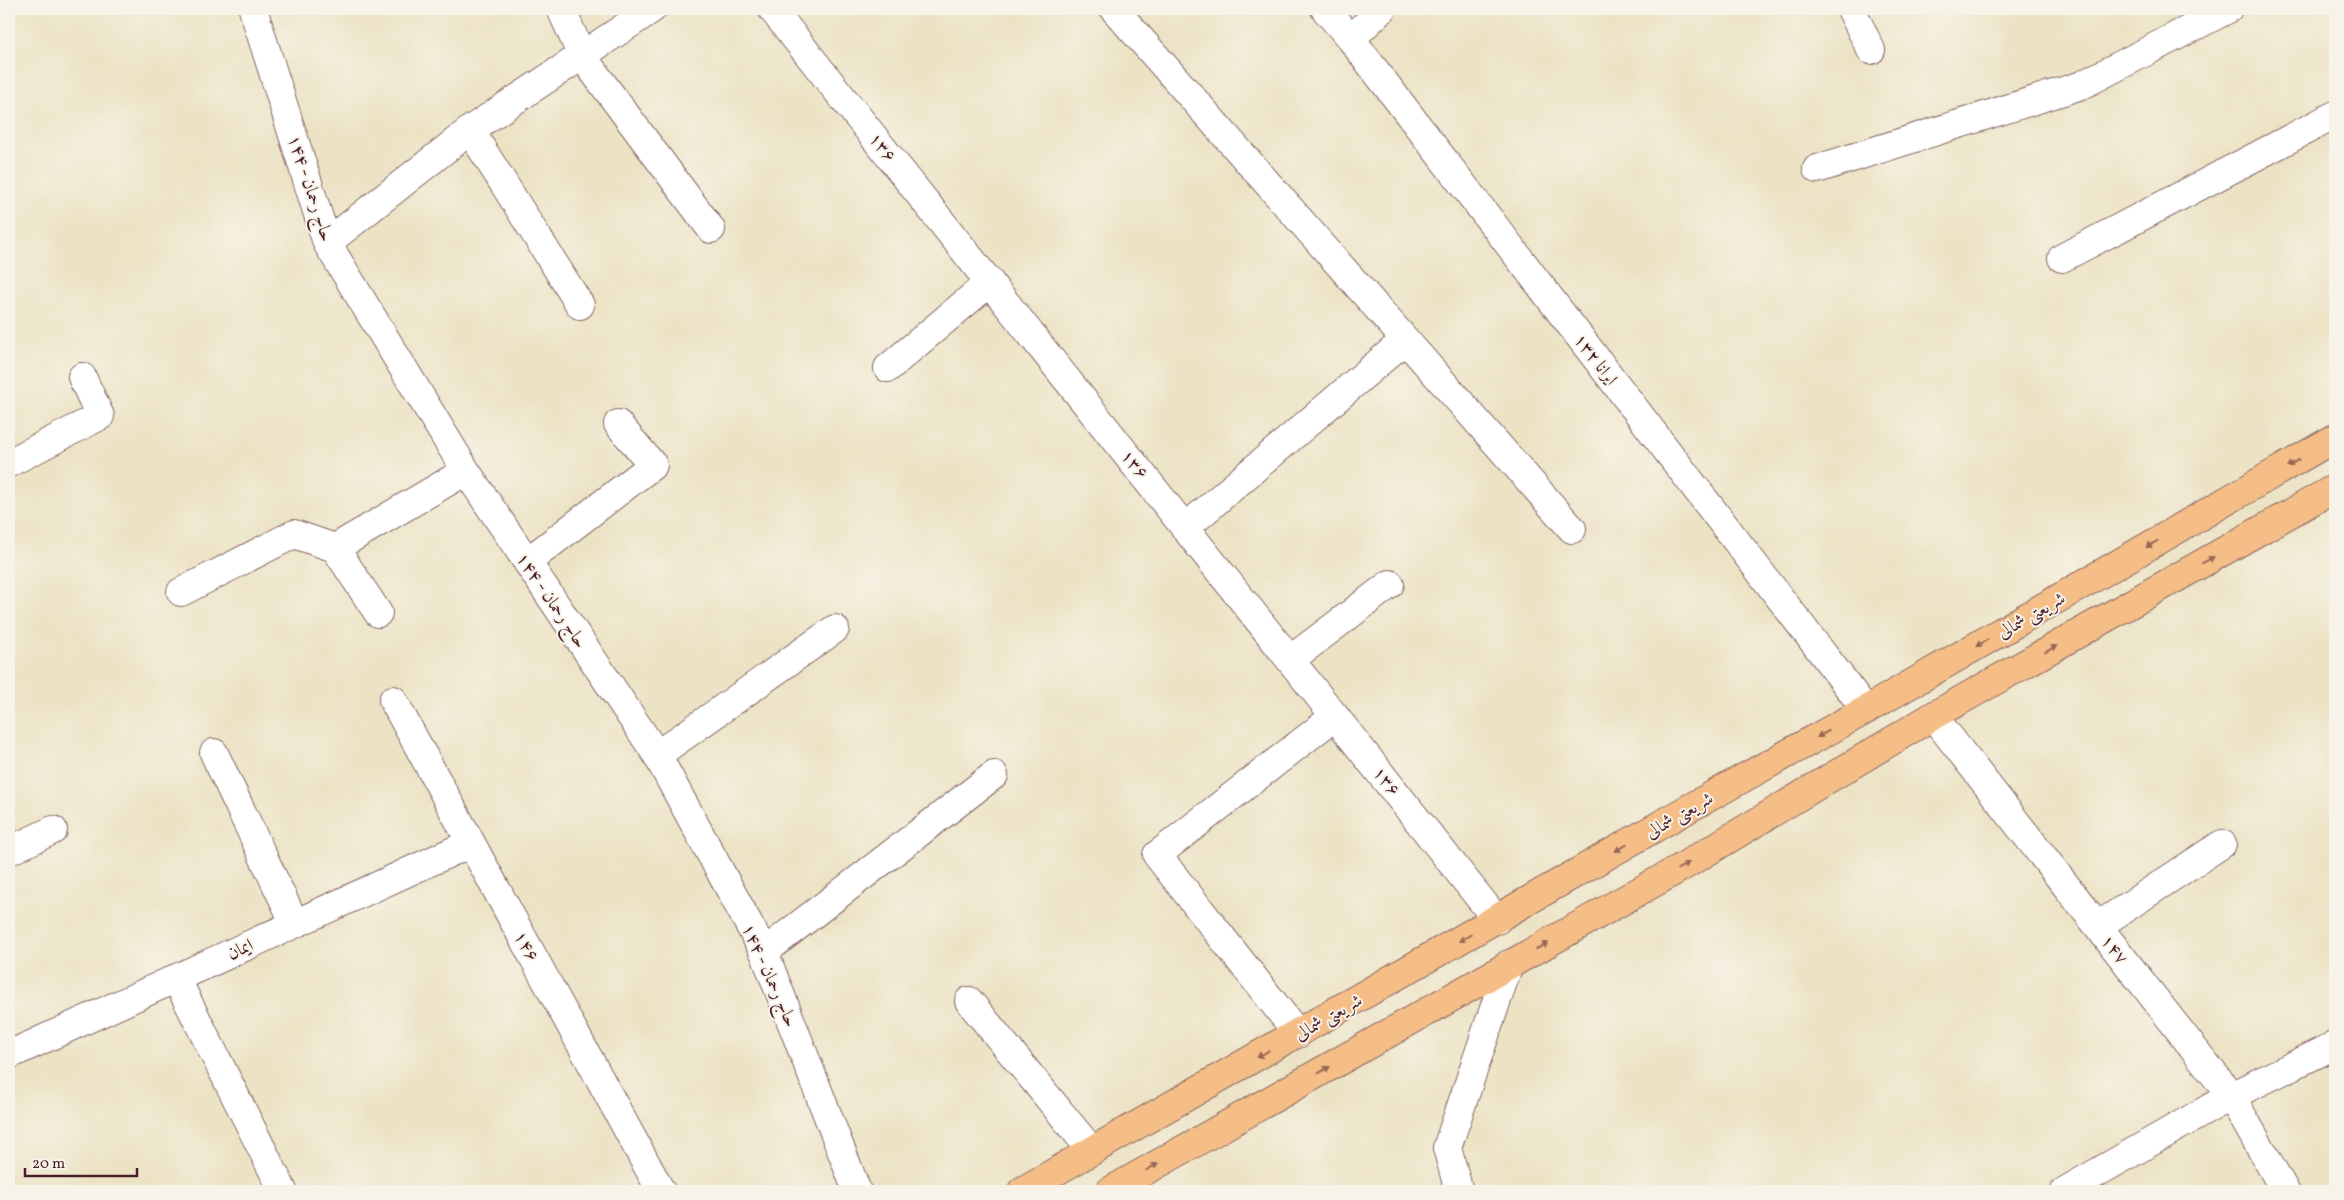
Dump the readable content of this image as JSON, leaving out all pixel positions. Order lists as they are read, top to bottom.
{
  "streets": {
    "main road": ["شریعتی شمالی"],
    "street": [
      "۱۳۶",
      "حاج رحمان - ۱۴۴",
      "ایرانا ۱۳۲",
      "۱۴۶",
      "ایمان",
      "۱۴۷"
    ]
  },
  "crossings": [
    ["۱۳۶", "شریعتی شمالی"],
    ["ایرانا ۱۳۲", "شریعتی شمالی"],
    ["۱۴۶", "ایمان"]
  ],
  "scale_bar": "20 m"
}
